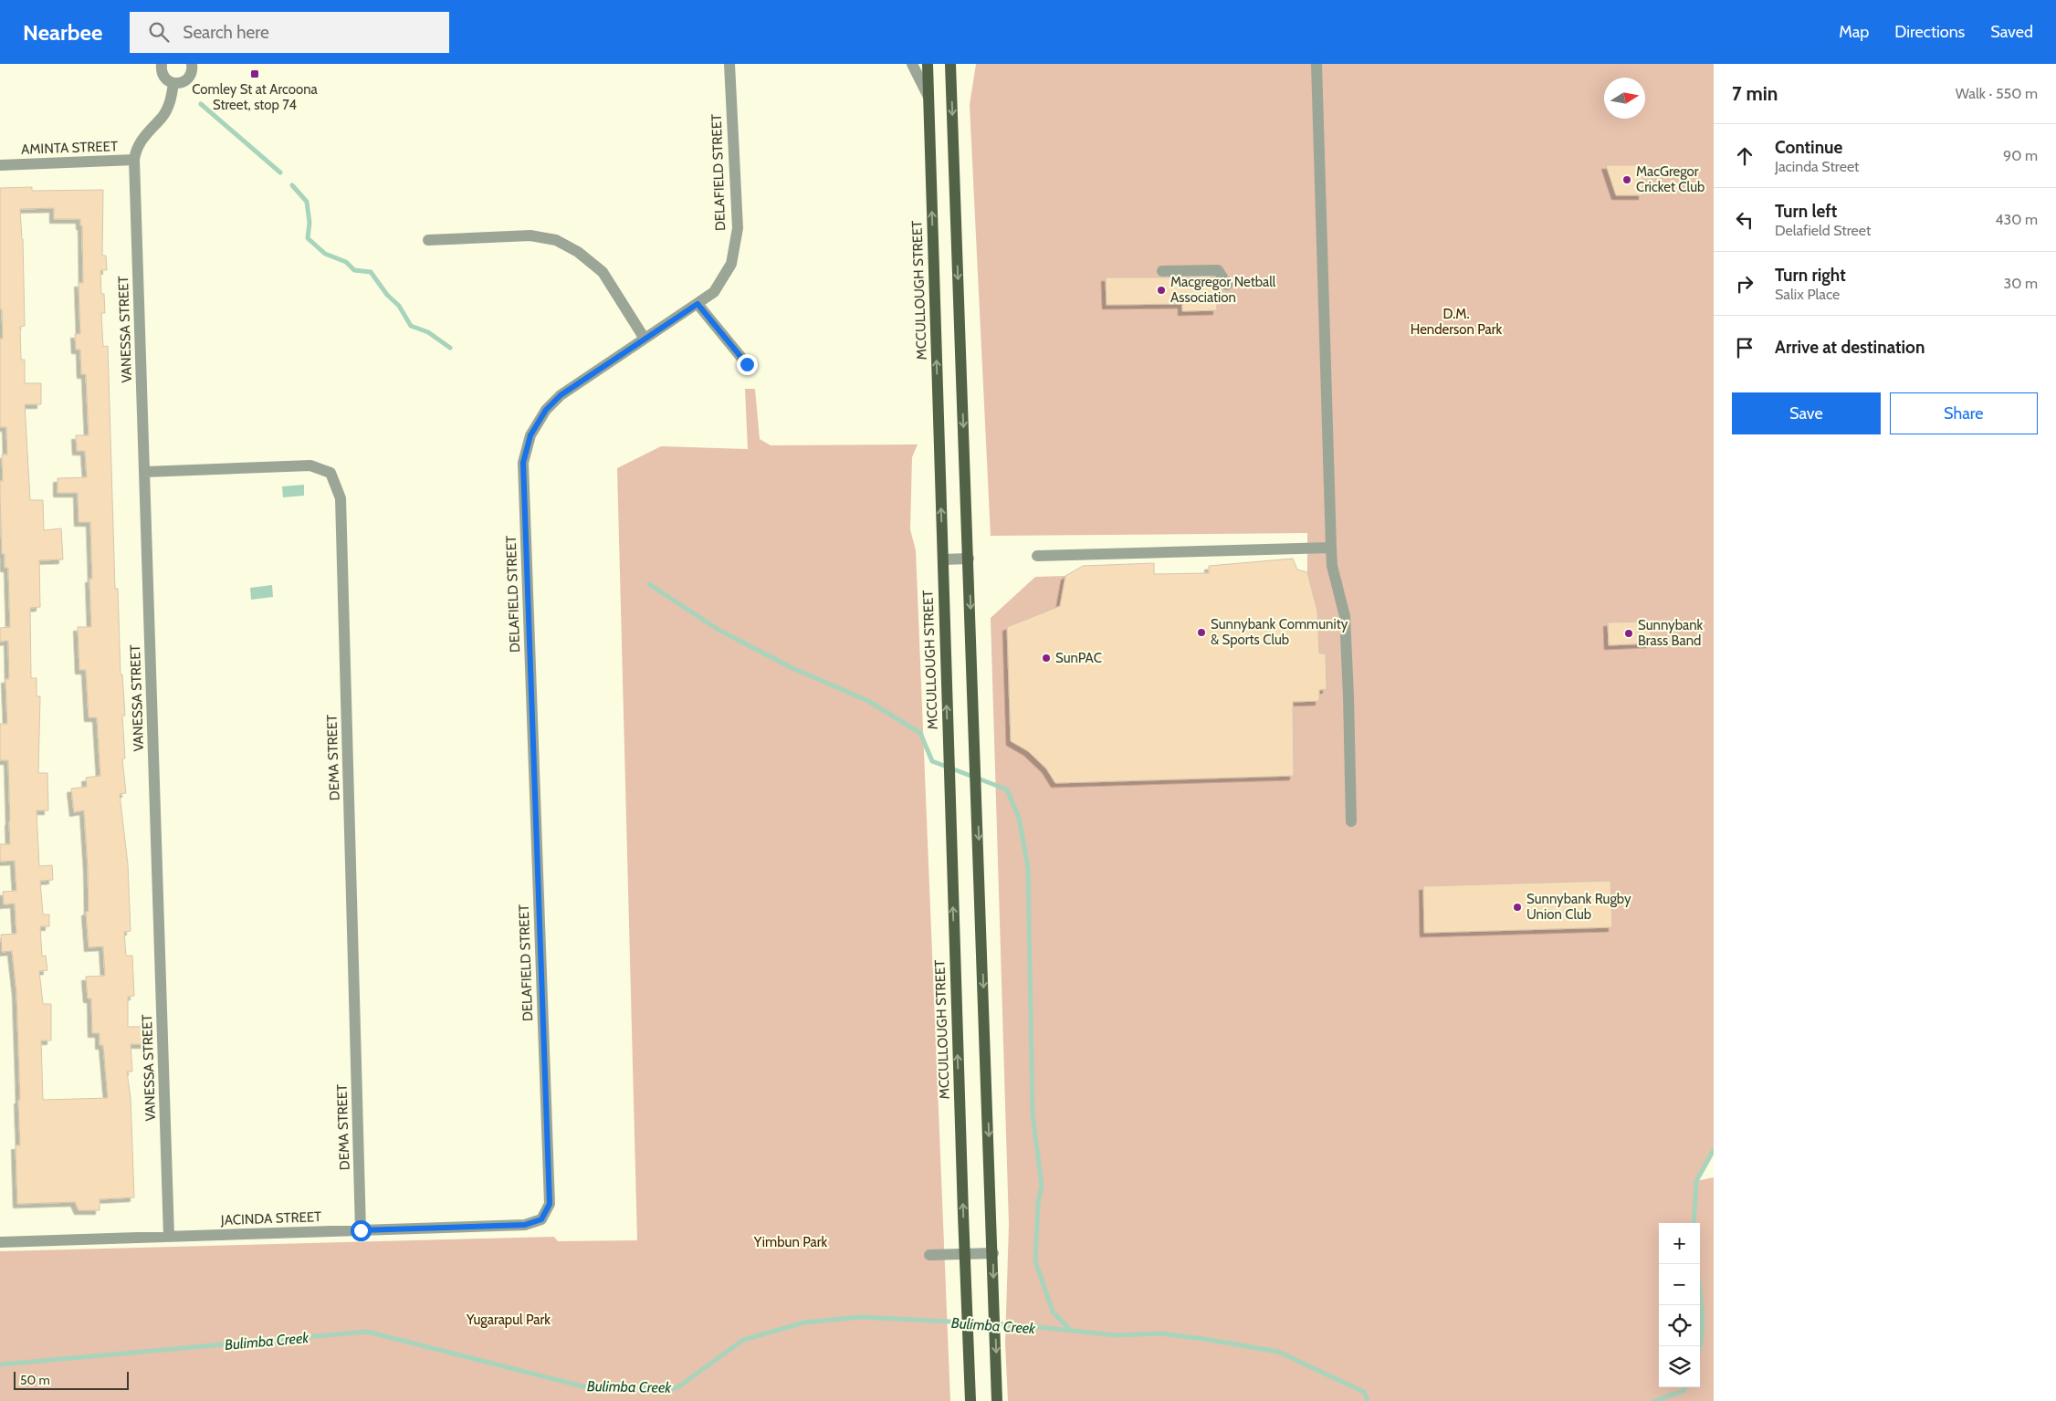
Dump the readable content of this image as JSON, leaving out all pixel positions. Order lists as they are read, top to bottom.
{
  "streets": {
    "main road": ["MCCULLOUGH STREET"],
    "street": [
      "AMINTA STREET",
      "DELAFIELD STREET",
      "VANESSA STREET",
      "DEMA STREET",
      "JACINDA STREET"
    ]
  },
  "crossings": [
    ["AMINTA STREET", "VANESSA STREET"],
    ["DELAFIELD STREET", "JACINDA STREET"],
    ["VANESSA STREET", "DEMA STREET"],
    ["VANESSA STREET", "JACINDA STREET"],
    ["DEMA STREET", "JACINDA STREET"]
  ],
  "water": ["Bulimba Creek"],
  "parks": ["D.M. Henderson Park", "Yimbun Park", "Yugarapul Park"],
  "places": {
    "transit": ["Comley St at Arcoona Street, stop 74"],
    "other": [
      "MacGregor Cricket Club",
      "Macgregor Netball Association",
      "Sunnybank Community & Sports Club",
      "Sunnybank Brass Band",
      "SunPAC",
      "Sunnybank Rugby Union Club"
    ]
  },
  "scale_bar": "50 m",
  "north": "right",
  "page": {
    "header": "Nearbee",
    "search": "Search here",
    "nav": ["Map", "Directions", "Saved"],
    "heading": ["7 min", "Walk · 550 m"],
    "list": [
      ["Continue", "Jacinda Street", "90 m"],
      ["Turn left", "Delafield Street", "430 m"],
      ["Turn right", "Salix Place", "30 m"],
      "Arrive at destination"
    ],
    "buttons": ["Save", "Share"],
    "map_buttons": ["+", "−"],
    "scale": "50 m"
  }
}
